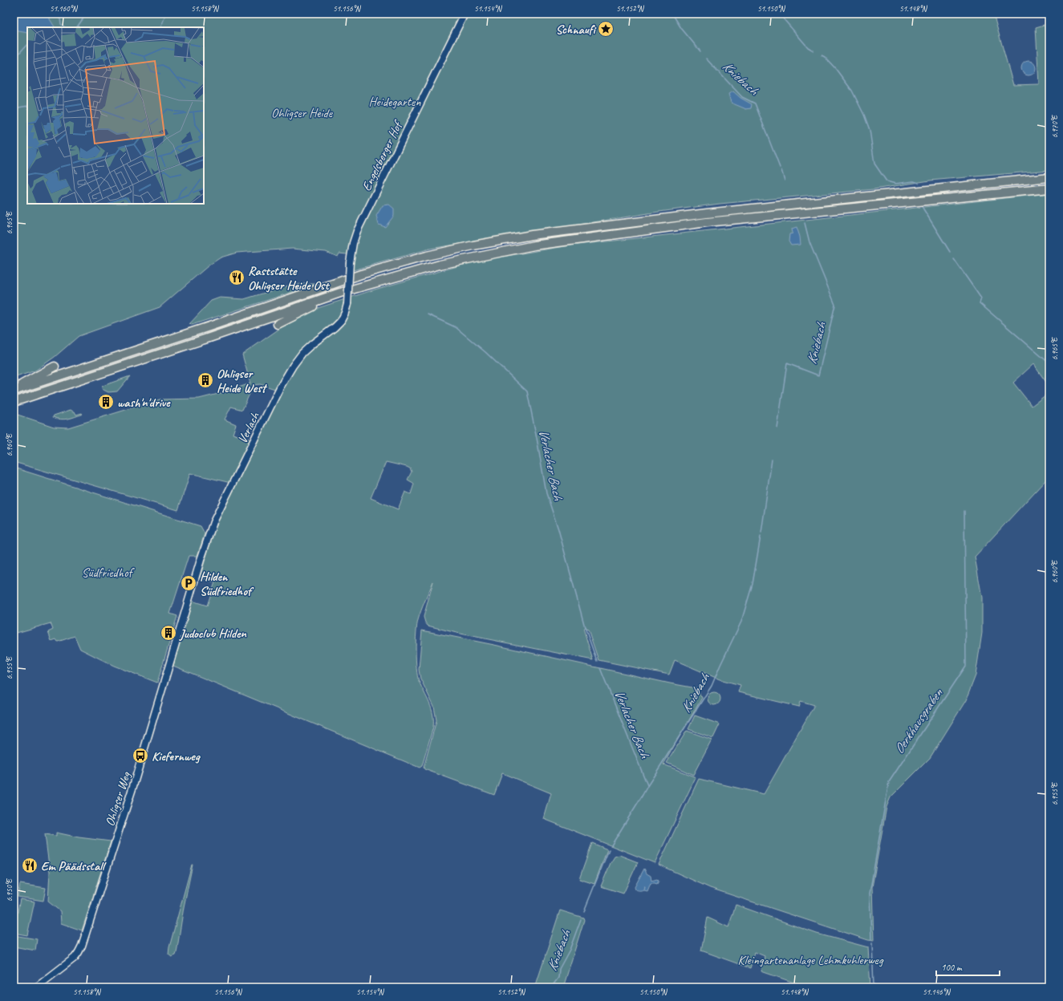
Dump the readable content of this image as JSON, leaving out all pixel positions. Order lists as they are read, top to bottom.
{
  "streets": {
    "street": ["Engelsberger Hof", "Verlach", "Ohligser Weg"]
  },
  "crossings": [
    ["Engelsberger Hof", "Verlach"],
    ["Verlach", "Ohligser Weg"]
  ],
  "water": ["Kniebach", "Verlacher Bach", "Oerkhausgraben"],
  "parks": [
    "Heidegarten",
    "Ohligser Heide",
    "Südfriedhof",
    "Kleingartenanlage Lehmkuhlerweg"
  ],
  "places": {
    "place": ["Schnaufi"],
    "restaurant": ["Raststätte Ohligser Heide Ost", "Em Päädsstall"],
    "building": ["Ohligser Heide West", "wash'n'drive", "Judoclub Hilden"],
    "parking": ["Hilden Südfriedhof"],
    "bus stop": ["Kiefernweg"]
  },
  "scale_bar": "100 m",
  "coordinates": [
    "51.160°N",
    "51.158°N",
    "51.156°N",
    "51.154°N",
    "51.152°N",
    "51.150°N",
    "51.148°N",
    "6.970°E",
    "6.965°E",
    "6.960°E",
    "6.955°E",
    "6.950°E",
    "51.146°N"
  ]
}
